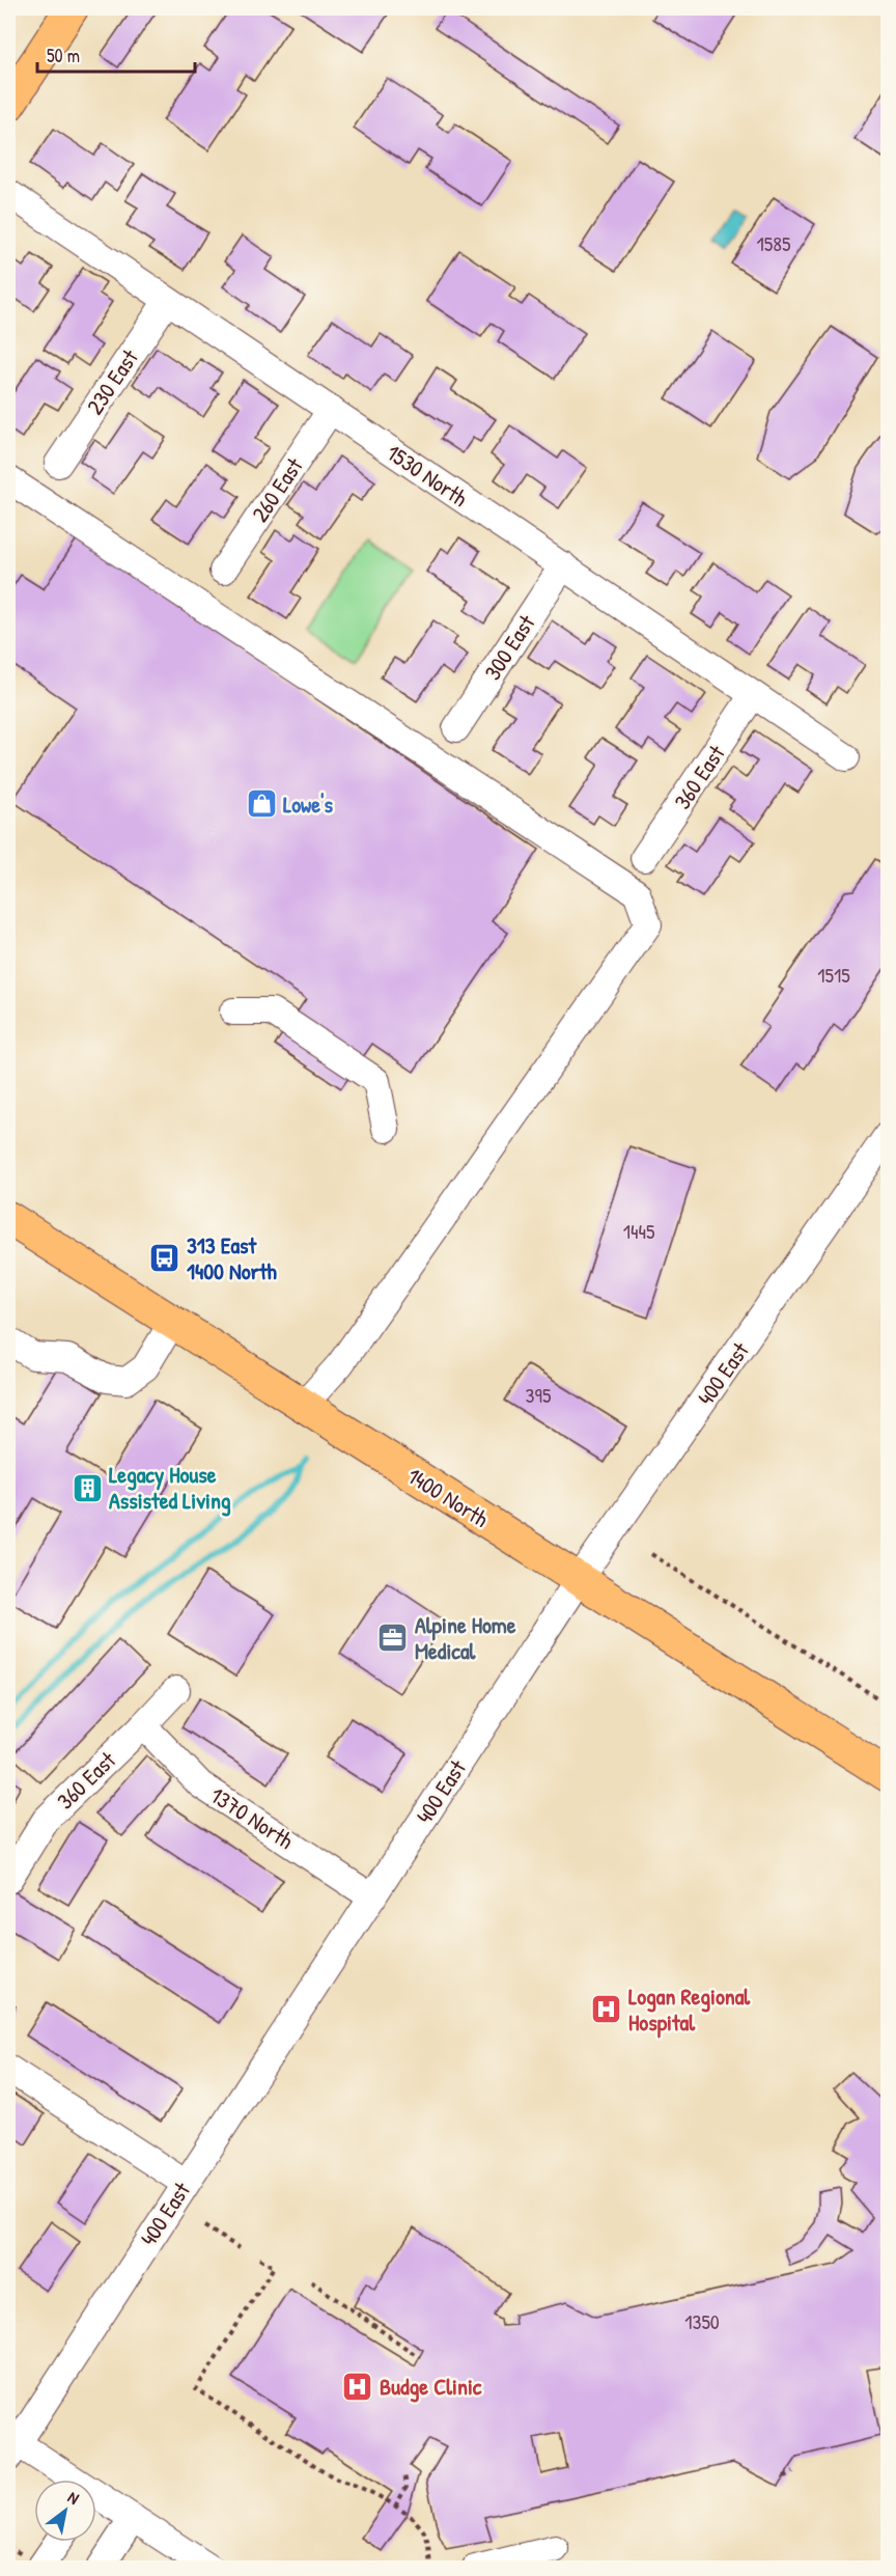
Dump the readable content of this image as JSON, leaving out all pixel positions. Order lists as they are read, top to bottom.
{
  "streets": {
    "main road": ["1400 North"],
    "street": [
      "230 East",
      "1530 North",
      "260 East",
      "300 East",
      "360 East",
      "400 East",
      "1370 North"
    ]
  },
  "crossings": [
    ["230 East", "1530 North"],
    ["1530 North", "260 East"],
    ["1530 North", "300 East"],
    ["1530 North", "360 East"],
    ["360 East", "1370 North"],
    ["400 East", "1400 North"],
    ["400 East", "1370 North"]
  ],
  "places": {
    "shop": ["Lowe's"],
    "bus stop": ["313 East 1400 North"],
    "building": ["Legacy House Assisted Living"],
    "office": ["Alpine Home Medical"],
    "hospital": ["Logan Regional Hospital", "Budge Clinic"]
  },
  "house_numbers": [
    "1585",
    "1515",
    "1445",
    "395",
    "1350"
  ],
  "scale_bar": "50 m",
  "north": "top right"
}
